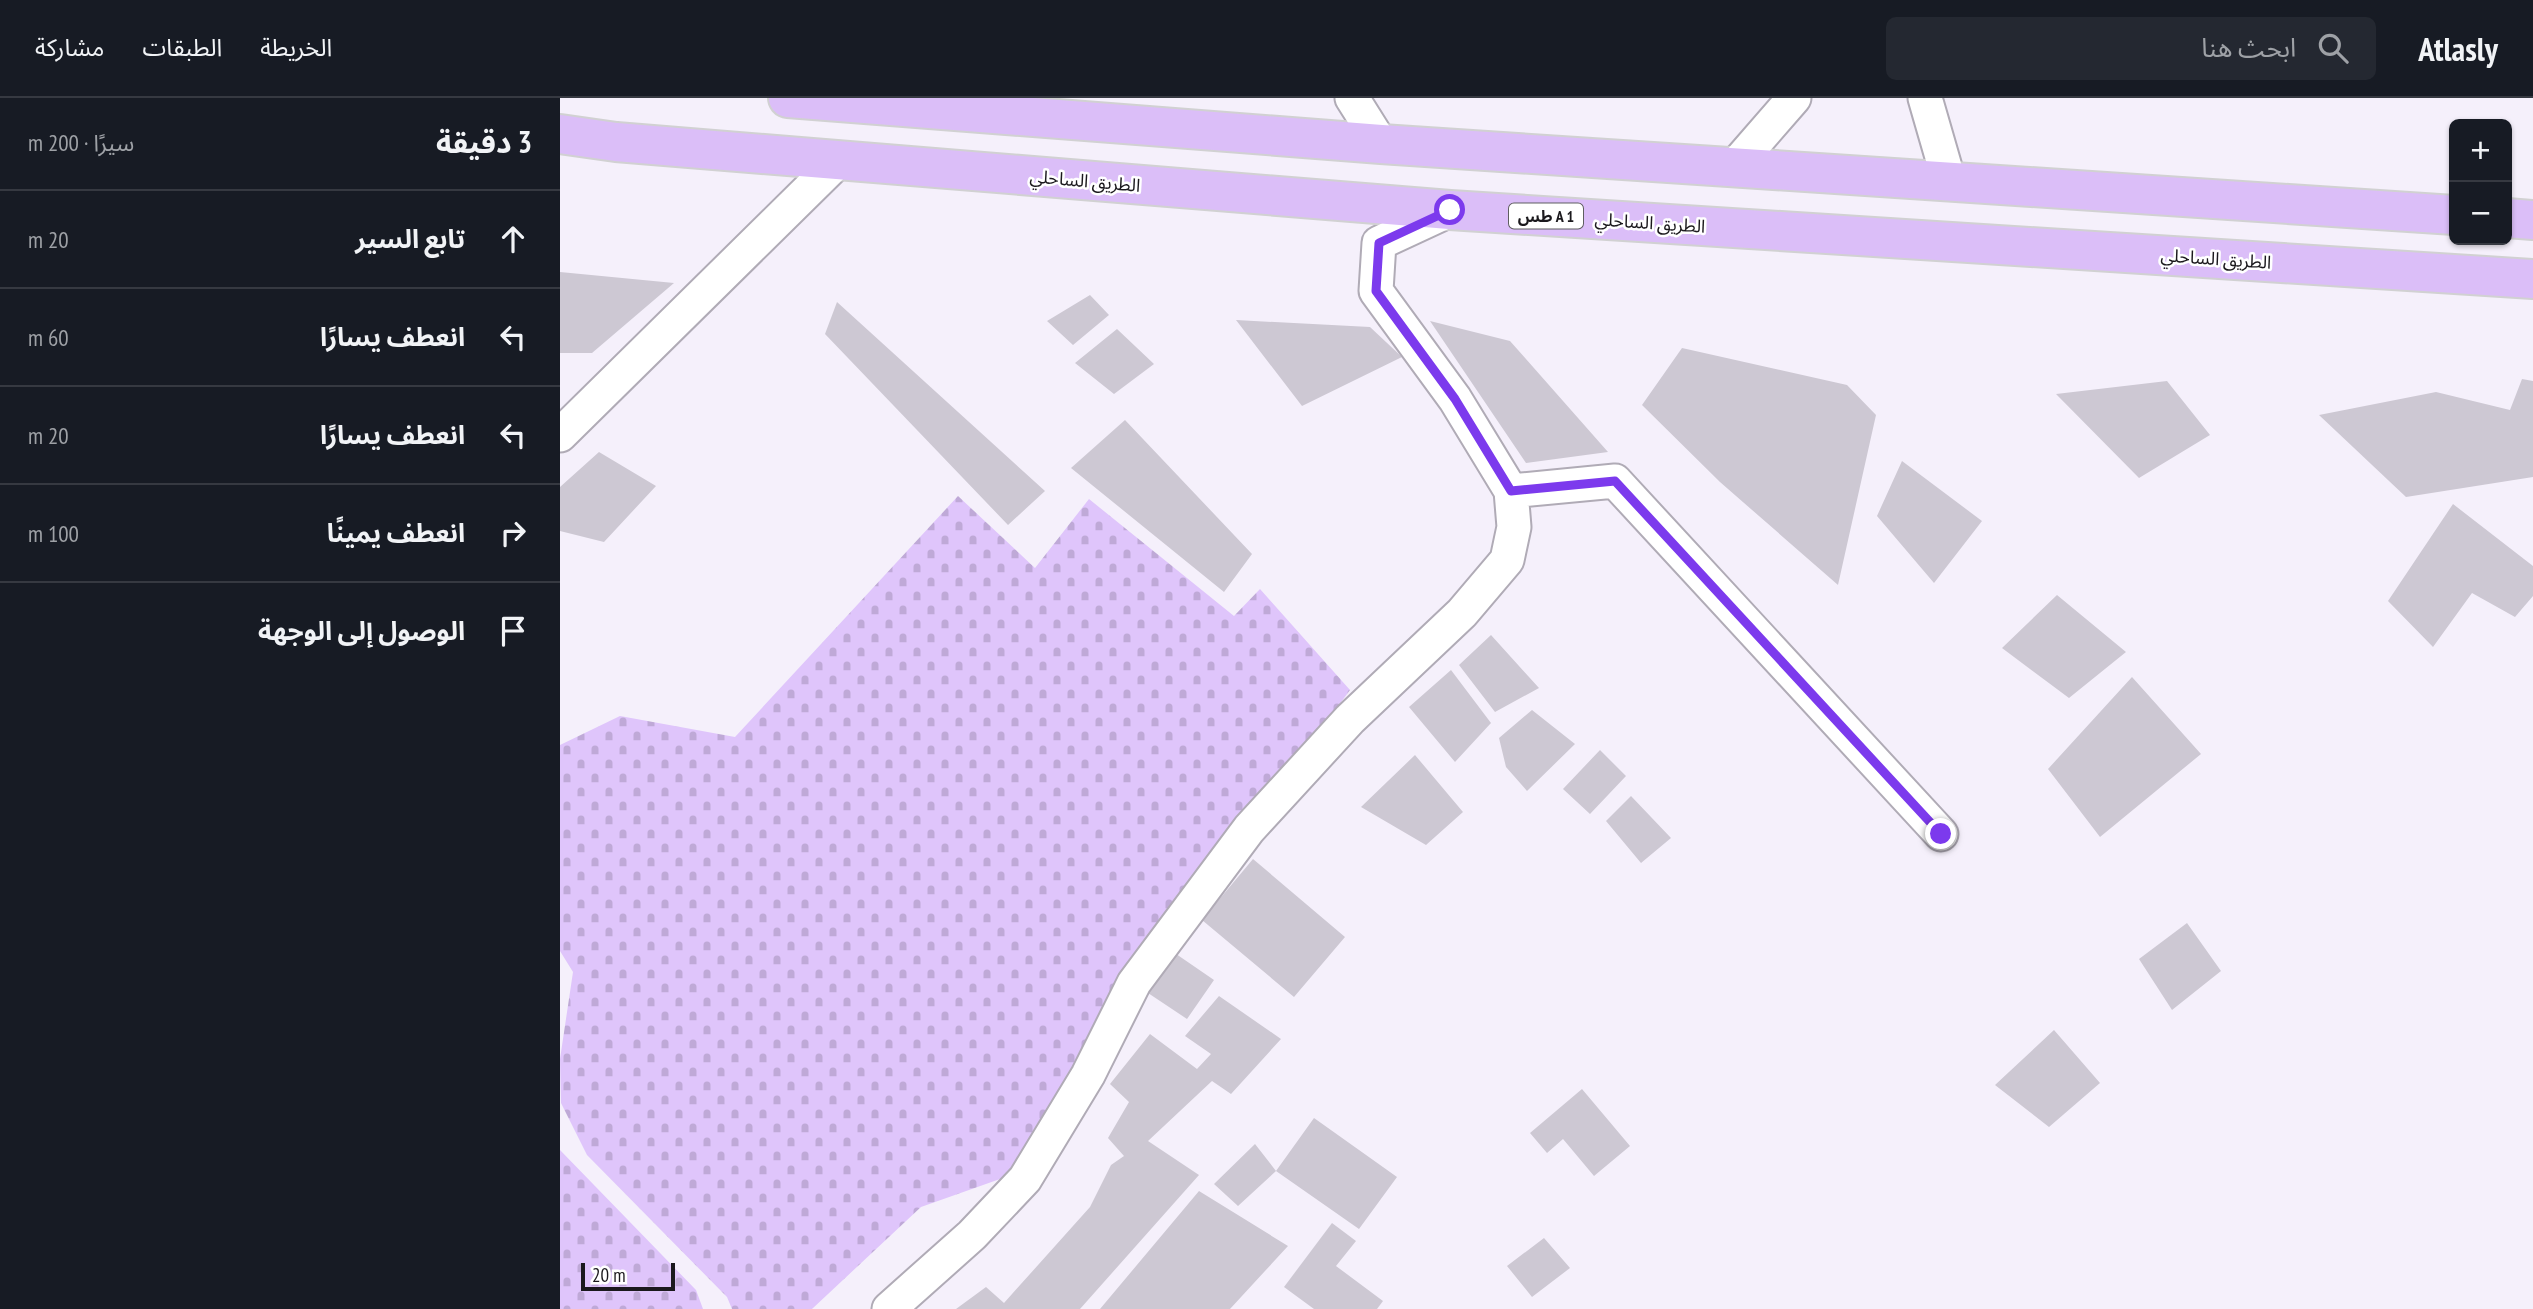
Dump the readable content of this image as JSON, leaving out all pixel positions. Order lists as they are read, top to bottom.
{
  "streets": {
    "highway": ["الطريق الساحلي", "طس A 1"]
  },
  "scale_bar": "20 m",
  "page": {
    "header": "Atlasly",
    "search": "ابحث هنا",
    "nav": ["الخريطة", "الطبقات", "مشاركة"],
    "heading": ["3 دقيقة", "سيرًا · 200 m"],
    "map_buttons": ["+", "−"],
    "list": [
      ["تابع السير", "20 m"],
      ["انعطف يسارًا", "60 m"],
      ["انعطف يسارًا", "20 m"],
      ["انعطف يمينًا", "100 m"],
      "الوصول إلى الوجهة"
    ],
    "scale": "20 m"
  }
}
